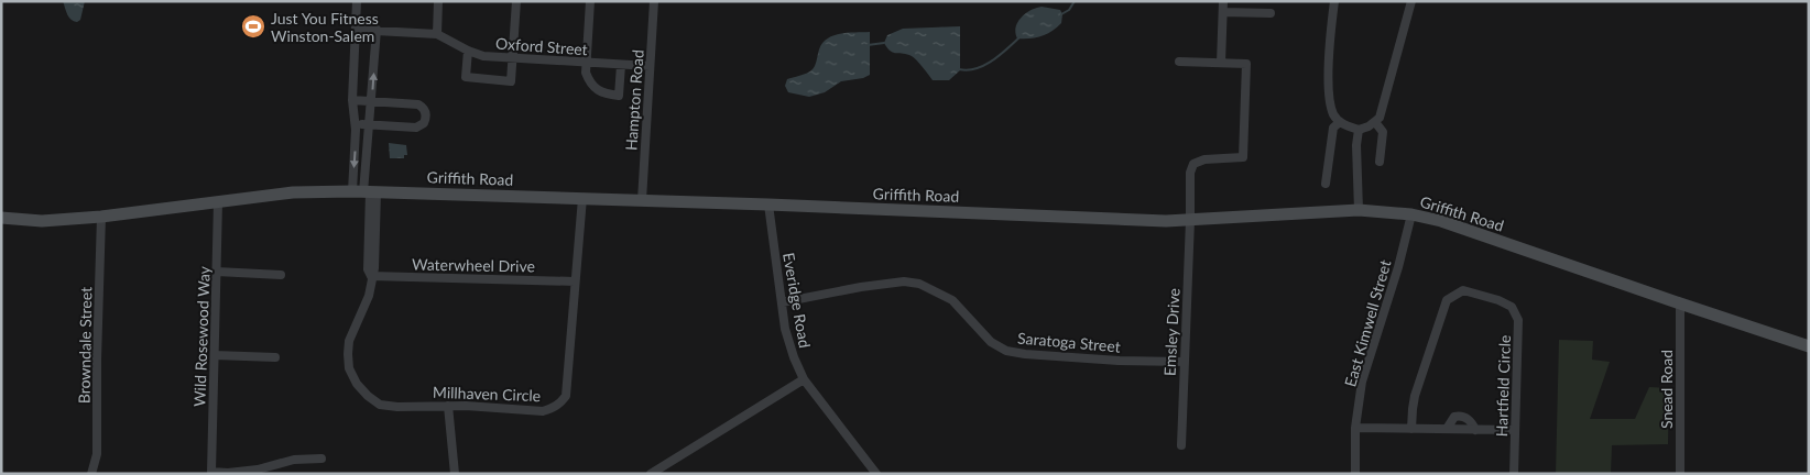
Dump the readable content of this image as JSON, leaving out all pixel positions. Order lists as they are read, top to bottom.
{
  "streets": {
    "street": [
      "Oxford Street",
      "Hampton Road",
      "Griffith Road",
      "Waterwheel Drive",
      "Everidge Road",
      "East Kimwell Street",
      "Emsley Drive",
      "Wild Rosewood Way",
      "Saratoga Street",
      "Browndale Street",
      "Hartfield Circle",
      "Snead Road",
      "Millhaven Circle"
    ]
  },
  "crossings": [
    ["Oxford Street", "Hampton Road"],
    ["Hampton Road", "Griffith Road"],
    ["Griffith Road", "Everidge Road"],
    ["Griffith Road", "East Kimwell Street"],
    ["Griffith Road", "Emsley Drive"],
    ["Griffith Road", "Wild Rosewood Way"],
    ["Griffith Road", "Browndale Street"],
    ["Griffith Road", "Snead Road"],
    ["Griffith Road", "Millhaven Circle"],
    ["Waterwheel Drive", "Millhaven Circle"],
    ["Everidge Road", "Saratoga Street"],
    ["Emsley Drive", "Saratoga Street"]
  ],
  "places": {
    "sports": ["Just You Fitness Winston-Salem"]
  }
}
